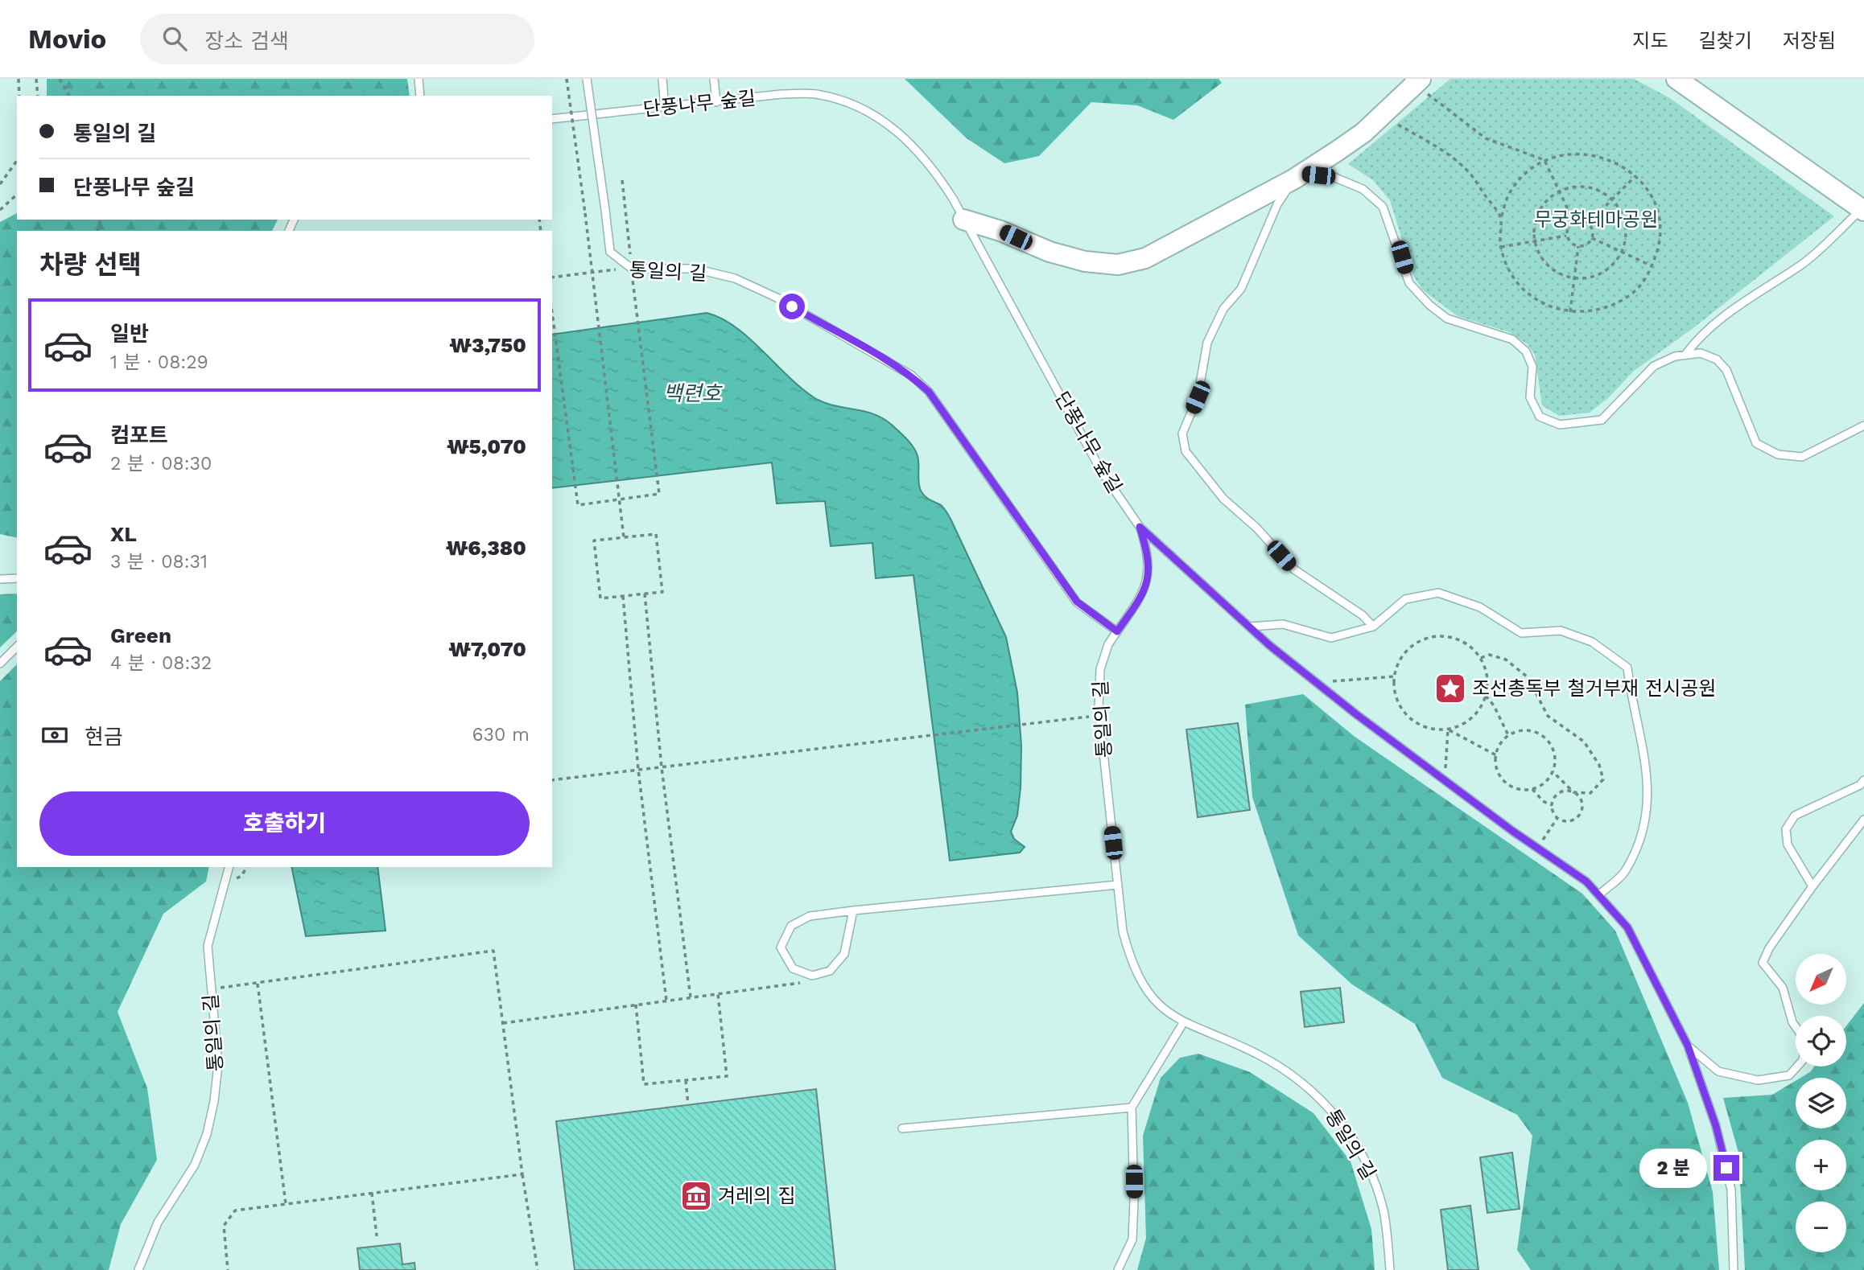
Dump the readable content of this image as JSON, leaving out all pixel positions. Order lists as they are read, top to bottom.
{
  "streets": {
    "lane": ["단풍나무 숲길", "통일의 길"]
  },
  "water": ["백련호"],
  "parks": ["무궁화테마공원"],
  "places": {
    "place": ["조선총독부 철거부재 전시공원"],
    "museum": ["겨레의 집"]
  },
  "north": "bottom left",
  "page": {
    "header": "Movio",
    "search": "장소 검색",
    "nav": ["지도", "길찾기", "저장됨"],
    "banner": ["통일의 길", "단풍나무 숲길"],
    "heading": "차량 선택",
    "list": [
      {
        "name": "일반",
        "note": "1 분 · 08:29",
        "value": "₩3,750"
      },
      {
        "name": "컴포트",
        "note": "2 분 · 08:30",
        "value": "₩5,070"
      },
      {
        "name": "XL",
        "note": "3 분 · 08:31",
        "value": "₩6,380"
      },
      {
        "name": "Green",
        "note": "4 분 · 08:32",
        "value": "₩7,070"
      }
    ],
    "pay": ["현금", "630 m"],
    "buttons": "호출하기",
    "map_buttons": ["+", "−"],
    "bubble": "2 분"
  }
}
